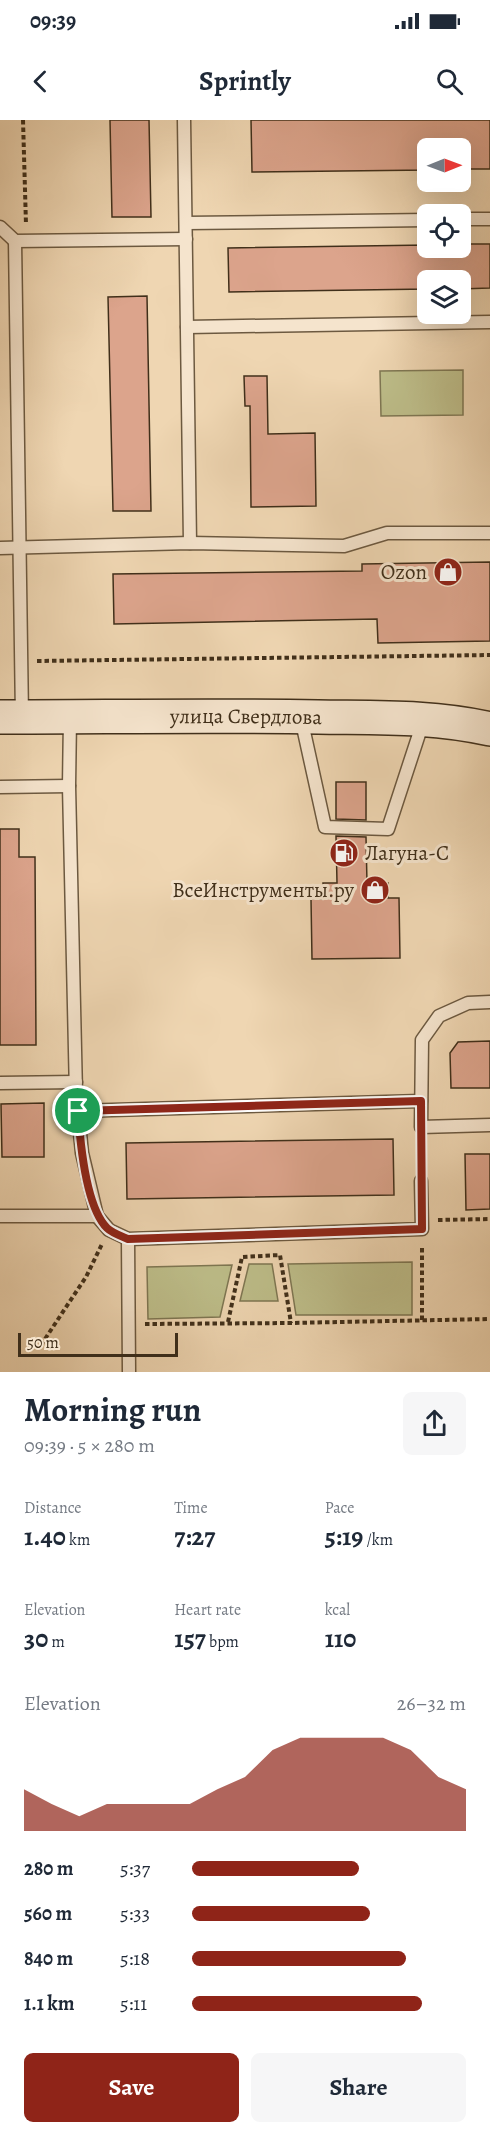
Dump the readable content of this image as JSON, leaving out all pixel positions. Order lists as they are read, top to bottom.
{
  "streets": {
    "main road": ["улица Свердлова"]
  },
  "places": {
    "shop": ["Ozon", "ВсеИнструменты.ру"],
    "fuel station": ["Лагуна-С"]
  },
  "scale_bar": "50 m",
  "north": "right",
  "page": {
    "status": "09:39",
    "header": "Sprintly",
    "scale": "50 m",
    "heading": ["Morning run", "09:39 · 5 × 280 m"],
    "stats": [
      ["Distance", "1.40 km"],
      ["Time", "7:27"],
      ["Pace", "5:19 /km"],
      ["Elevation", "30 m"],
      ["Heart rate", "157 bpm"],
      ["kcal", "110"]
    ],
    "chart": ["Elevation", "26–32 m"],
    "list": [
      {
        "name": "280 m",
        "note": "5:37"
      },
      {
        "name": "560 m",
        "note": "5:33"
      },
      {
        "name": "840 m",
        "note": "5:18"
      },
      {
        "name": "1.1 km",
        "note": "5:11"
      }
    ],
    "buttons": ["Save", "Share"]
  }
}
